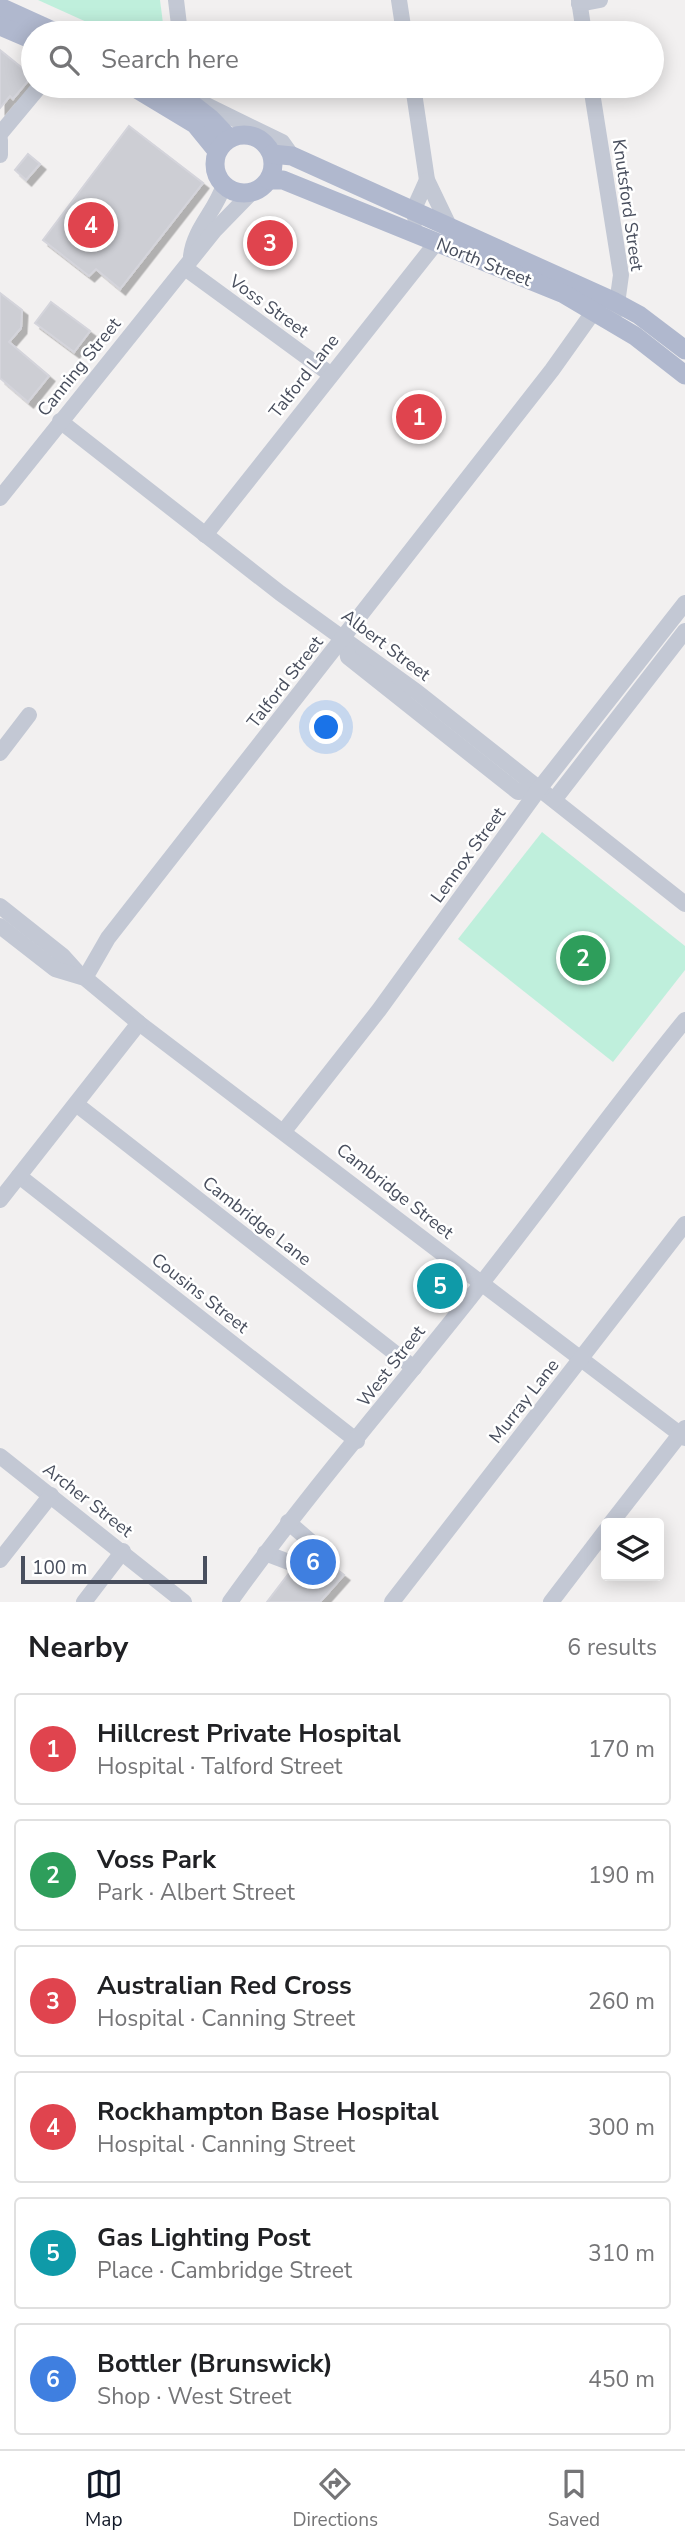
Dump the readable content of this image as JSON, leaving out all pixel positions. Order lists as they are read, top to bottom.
{
  "streets": {
    "main road": ["North Street"],
    "street": [
      "Knutsford Street",
      "Voss Street",
      "Canning Street",
      "Talford Lane",
      "Albert Street",
      "Talford Street",
      "Lennox Street",
      "Cambridge Street",
      "Cambridge Lane",
      "Cousins Street",
      "West Street",
      "Murray Lane",
      "Archer Street"
    ]
  },
  "crossings": [
    ["Knutsford Street", "North Street"],
    ["North Street", "Canning Street"],
    ["North Street", "Talford Lane"],
    ["North Street", "Talford Street"],
    ["Voss Street", "Canning Street"],
    ["Voss Street", "Talford Lane"],
    ["Canning Street", "Albert Street"],
    ["Talford Lane", "Albert Street"],
    ["Albert Street", "Talford Street"],
    ["Albert Street", "Lennox Street"],
    ["Talford Street", "Cambridge Street"],
    ["Lennox Street", "Cambridge Street"],
    ["Cambridge Street", "West Street"],
    ["Cambridge Street", "Murray Lane"],
    ["Cambridge Lane", "West Street"],
    ["Cousins Street", "West Street"]
  ],
  "scale_bar": "100 m",
  "page": {
    "search": "Search here",
    "pins": [
      "4",
      "3",
      "1",
      "2",
      "5",
      "6"
    ],
    "scale": "100 m",
    "heading": ["Nearby", "6 results"],
    "list": [
      {
        "mark": "1",
        "name": "Hillcrest Private Hospital",
        "note": "Hospital · Talford Street",
        "value": "170 m"
      },
      {
        "mark": "2",
        "name": "Voss Park",
        "note": "Park · Albert Street",
        "value": "190 m"
      },
      {
        "mark": "3",
        "name": "Australian Red Cross",
        "note": "Hospital · Canning Street",
        "value": "260 m"
      },
      {
        "mark": "4",
        "name": "Rockhampton Base Hospital",
        "note": "Hospital · Canning Street",
        "value": "300 m"
      },
      {
        "mark": "5",
        "name": "Gas Lighting Post",
        "note": "Place · Cambridge Street",
        "value": "310 m"
      },
      {
        "mark": "6",
        "name": "Bottler (Brunswick)",
        "note": "Shop · West Street",
        "value": "450 m"
      }
    ],
    "nav": ["Map", "Directions", "Saved"]
  }
}
